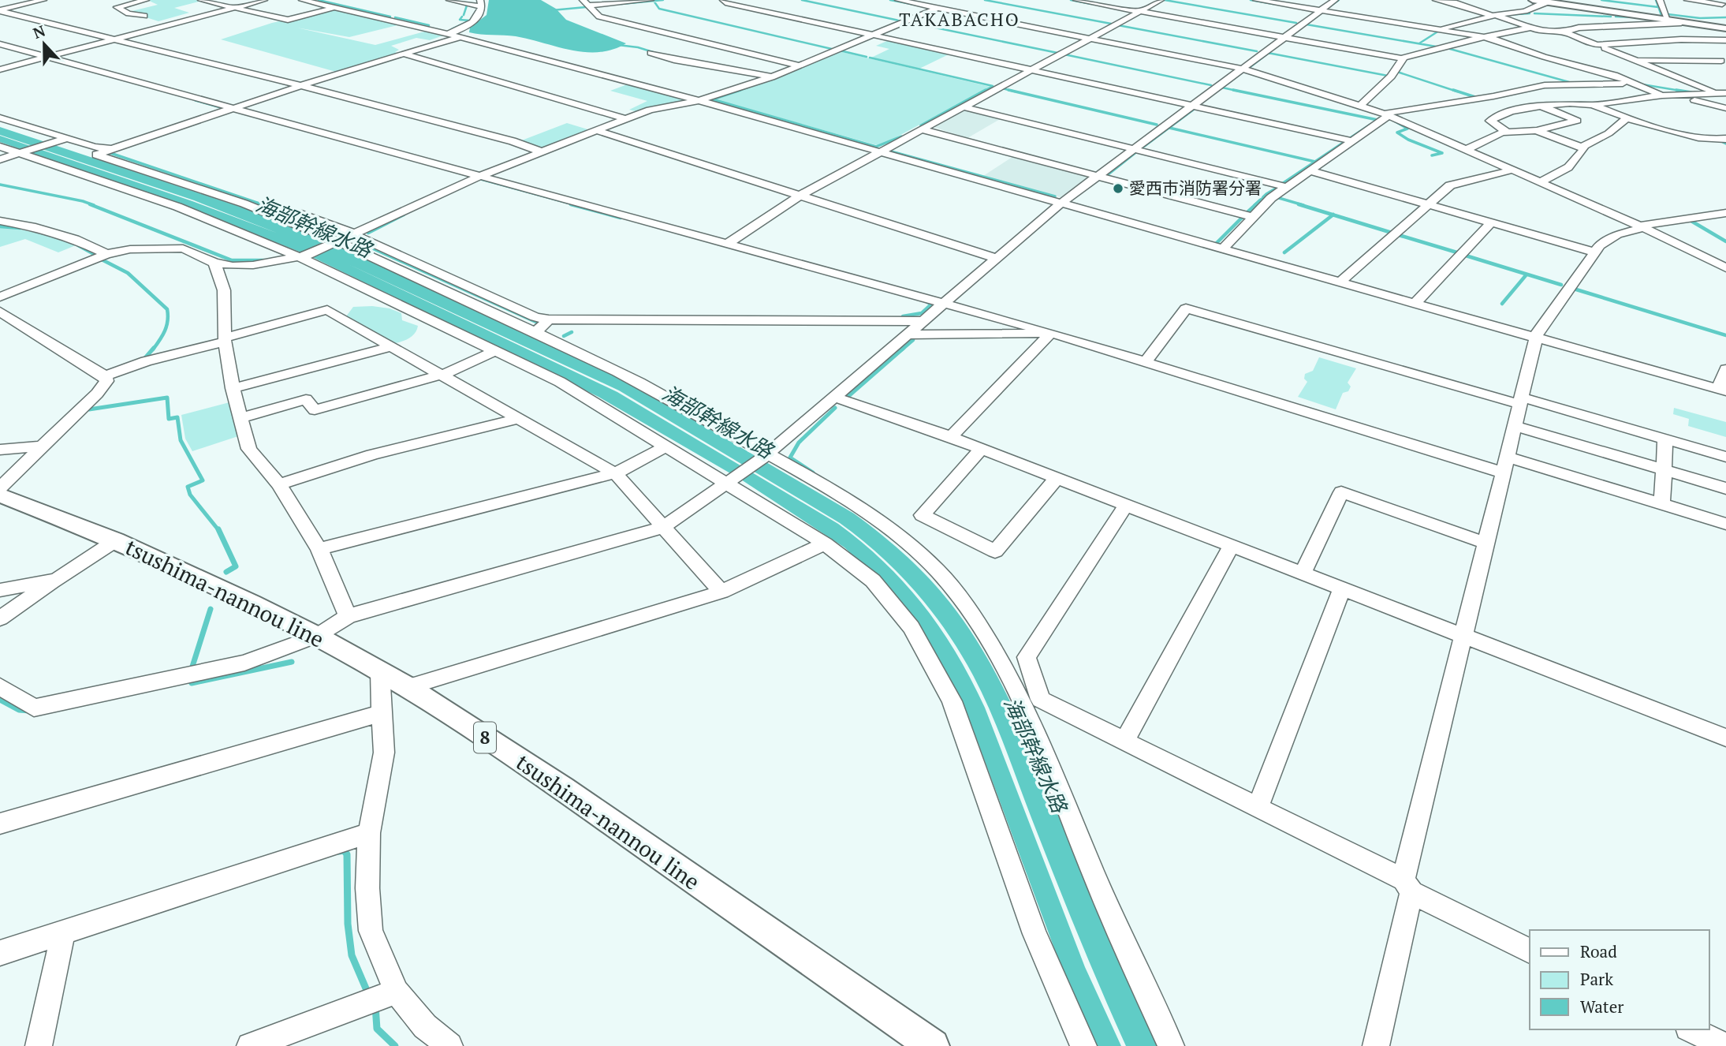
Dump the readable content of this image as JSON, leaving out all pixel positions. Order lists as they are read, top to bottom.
{
  "streets": {
    "main road": ["tsushima-nannou line", "8"]
  },
  "districts": ["TAKABACHO"],
  "water": ["海部幹線水路"],
  "places": ["愛西市消防署分署"],
  "legend": ["Road", "Park", "Water"],
  "north": "top"
}
